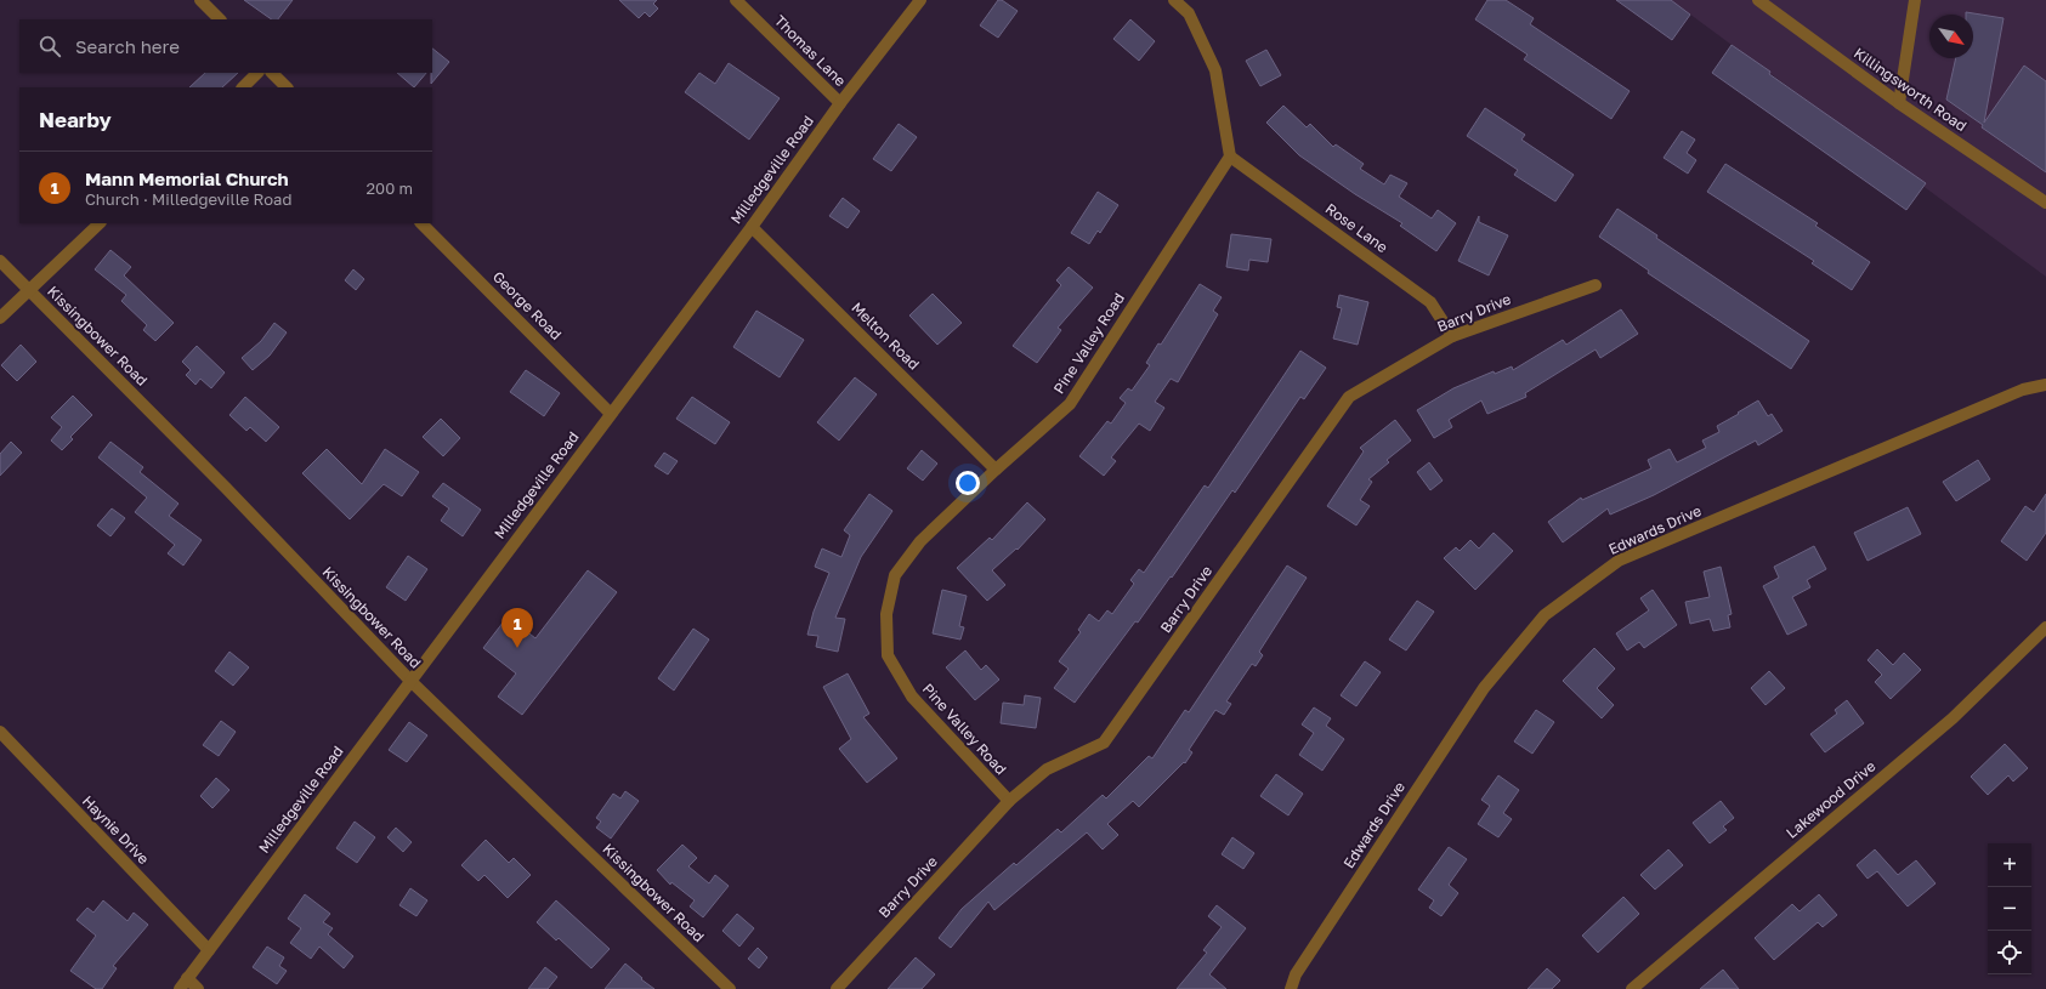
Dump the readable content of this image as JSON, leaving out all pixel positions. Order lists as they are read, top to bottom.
{
  "streets": {
    "street": [
      "Thomas Lane",
      "Killingsworth Road",
      "Milledgeville Road",
      "Rose Lane",
      "George Road",
      "Barry Drive",
      "Kissingbower Road",
      "Melton Road",
      "Pine Valley Road",
      "Edwards Drive",
      "Lakewood Drive",
      "Haynie Drive"
    ]
  },
  "crossings": [
    ["Thomas Lane", "Milledgeville Road"],
    ["Milledgeville Road", "George Road"],
    ["Milledgeville Road", "Kissingbower Road"],
    ["Milledgeville Road", "Melton Road"],
    ["Milledgeville Road", "Haynie Drive"],
    ["Rose Lane", "Barry Drive"],
    ["Rose Lane", "Pine Valley Road"],
    ["Barry Drive", "Pine Valley Road"],
    ["Melton Road", "Pine Valley Road"]
  ],
  "north": "bottom right",
  "page": {
    "search": "Search here",
    "heading": "Nearby",
    "list": [
      {
        "mark": "1",
        "name": "Mann Memorial Church",
        "note": "Church · Milledgeville Road",
        "value": "200 m"
      }
    ],
    "pins": "1",
    "map_buttons": ["+", "−"]
  }
}
